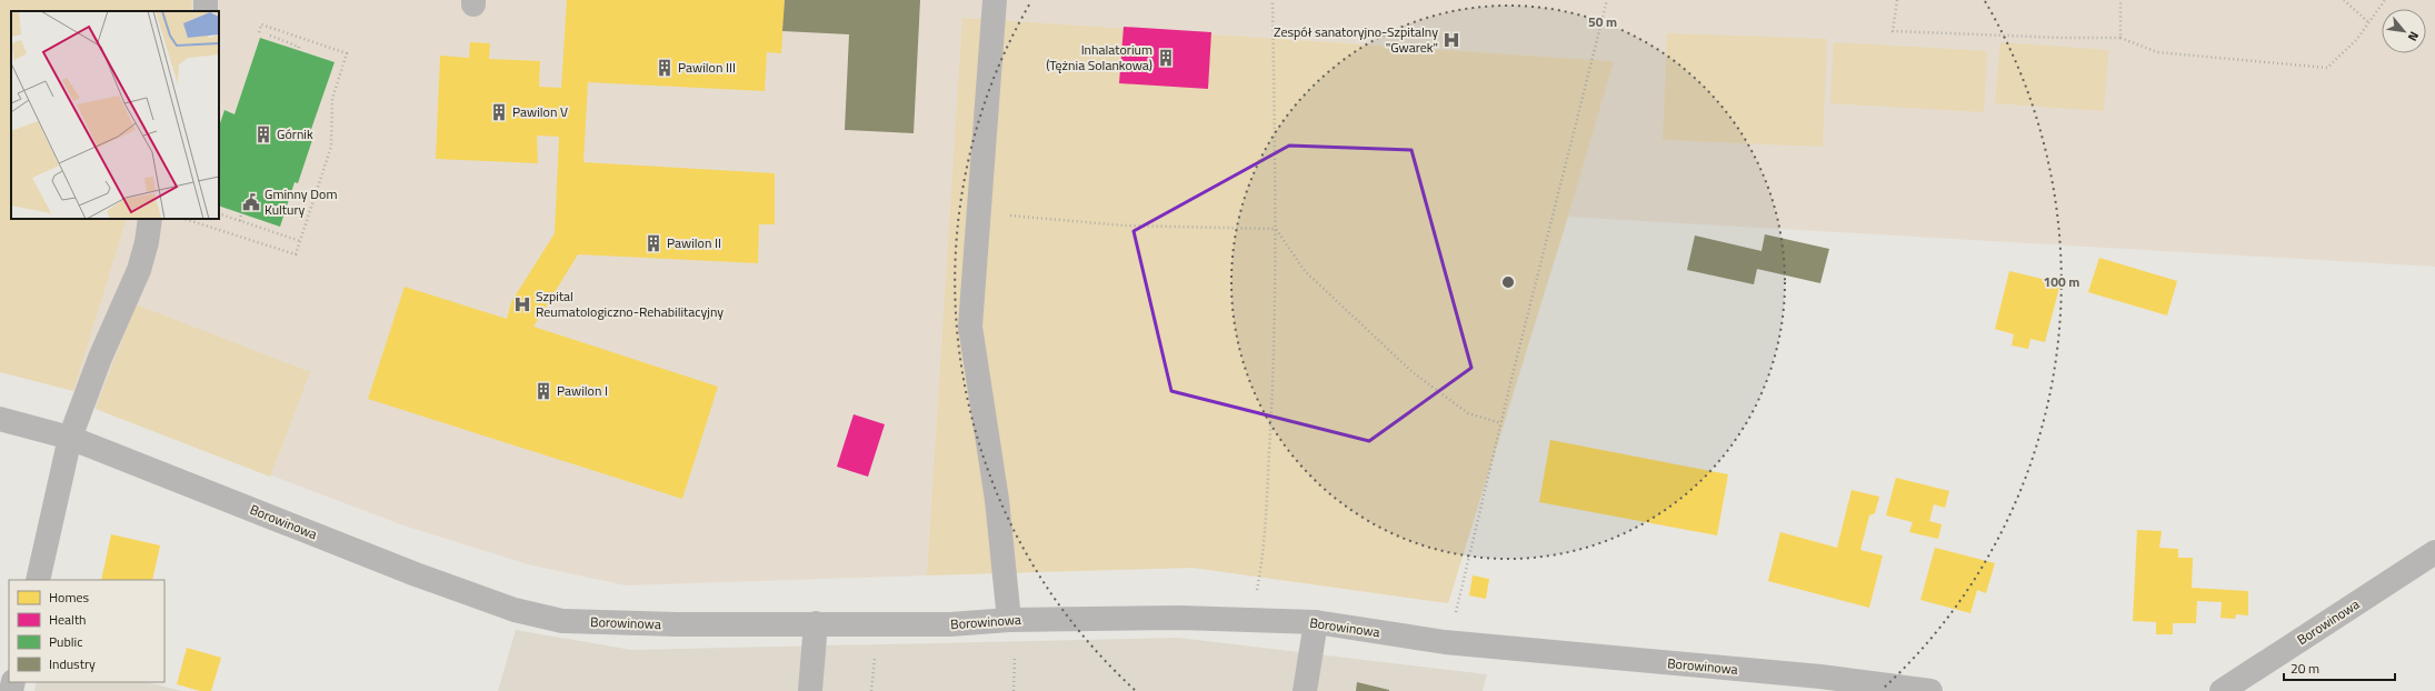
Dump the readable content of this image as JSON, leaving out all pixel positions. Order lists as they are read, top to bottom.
{
  "streets": {
    "street": ["Borowinowa"]
  },
  "places": {
    "hospital": ["Zespół sanatoryjno-Szpitalny \"Gwarek\"", "Szpital Reumatologiczno-Rehabilitacyjny"],
    "building": [
      "Inhalatorium (Tężnia Solankowa)",
      "Pawilon III",
      "Pawilon V",
      "Górnik",
      "Pawilon II",
      "Pawilon I"
    ],
    "public building": ["Gminny Dom Kultury"]
  },
  "legend": [
    "Homes",
    "Health",
    "Public",
    "Industry"
  ],
  "scale_bar": "20 m",
  "north": "bottom right",
  "rings": ["50 m", "100 m"]
}
